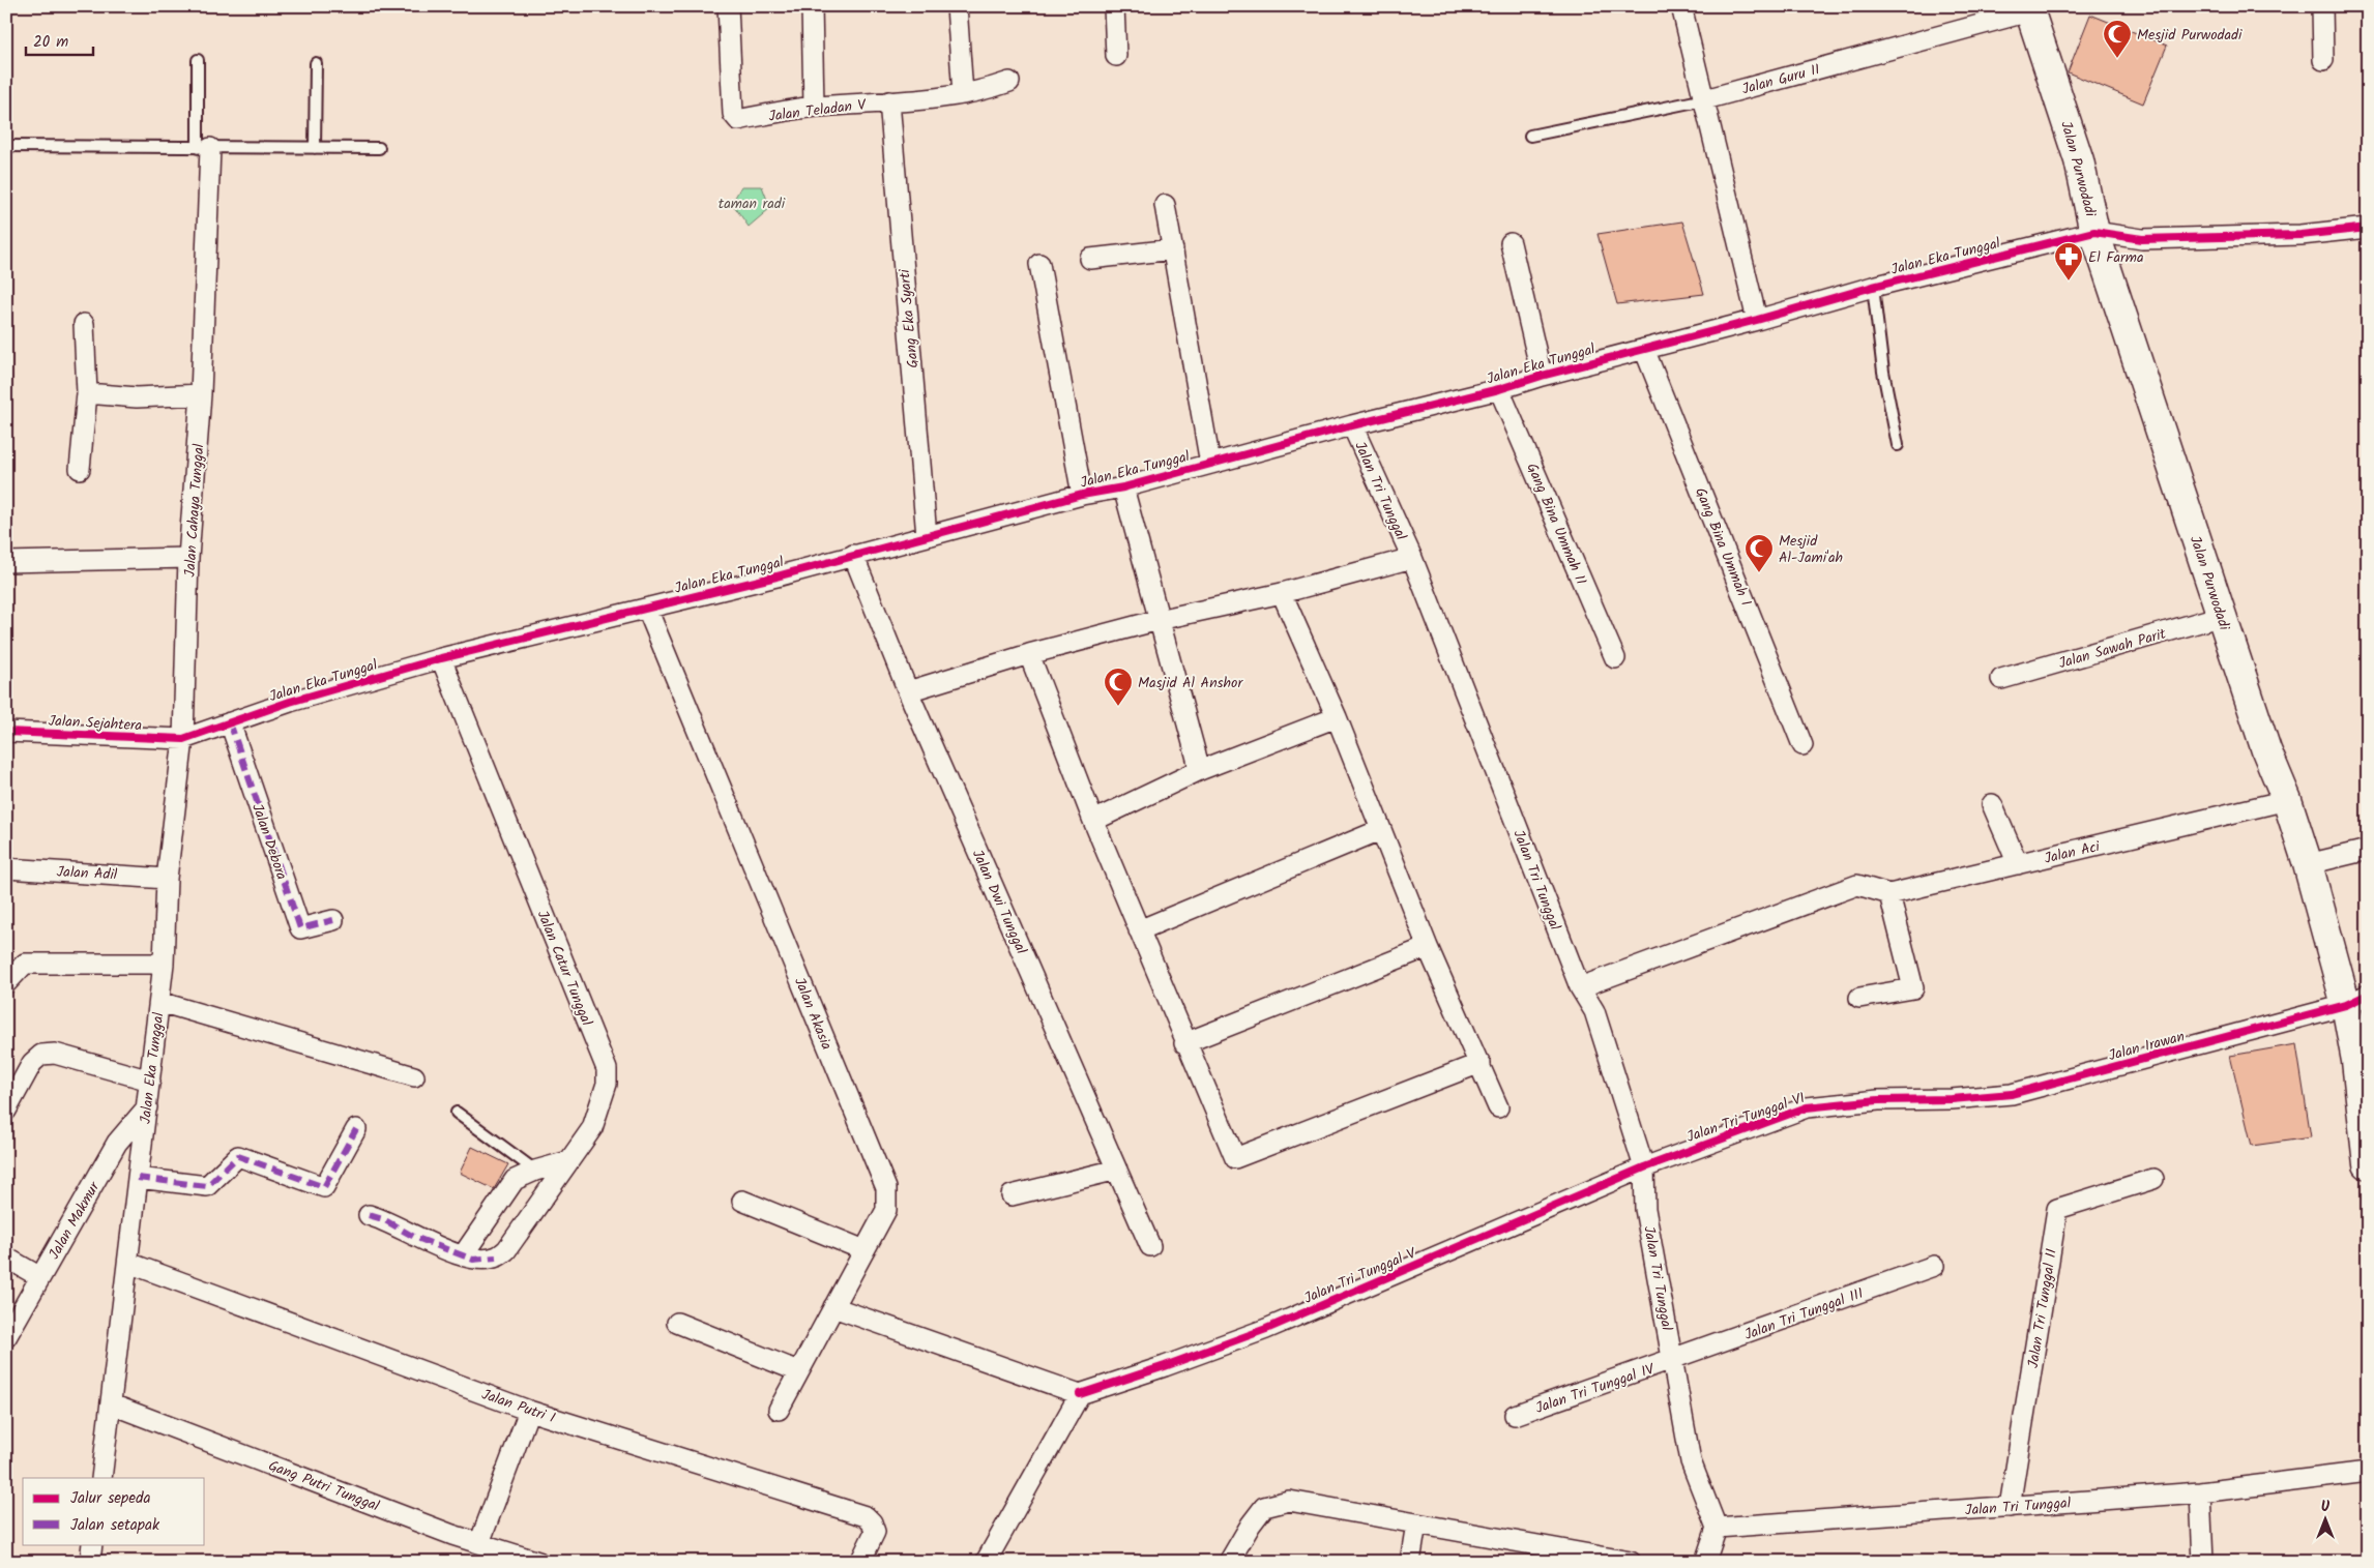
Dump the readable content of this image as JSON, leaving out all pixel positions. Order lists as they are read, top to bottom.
{
  "streets": {
    "street": [
      "Jalan Guru II",
      "Jalan Teladan V",
      "Jalan Purwodadi",
      "Jalan Eka Tunggal",
      "Gang Eka Syarti",
      "Jalan Tri Tunggal",
      "Jalan Cahaya Tunggal",
      "Gang Bina Ummah II",
      "Gang Bina Ummah I",
      "Jalan Sawah Parit",
      "Jalan Sejahtera",
      "Jalan Debora",
      "Jalan Aci",
      "Jalan Adil",
      "Jalan Dwi Tunggal",
      "Jalan Catur Tunggal",
      "Jalan Akasia",
      "Jalan Irawan",
      "Jalan Tri Tunggal VI",
      "Jalan Makmur",
      "Jalan Tri Tunggal V",
      "Jalan Tri Tunggal II",
      "Jalan Tri Tunggal III",
      "Jalan Tri Tunggal IV",
      "Jalan Putri I",
      "Gang Putri Tunggal"
    ]
  },
  "crossings": [
    ["Jalan Guru II", "Jalan Purwodadi"],
    ["Jalan Teladan V", "Gang Eka Syarti"],
    ["Jalan Purwodadi", "Jalan Eka Tunggal"],
    ["Jalan Purwodadi", "Jalan Sawah Parit"],
    ["Jalan Purwodadi", "Jalan Aci"],
    ["Jalan Purwodadi", "Jalan Irawan"],
    ["Jalan Eka Tunggal", "Gang Eka Syarti"],
    ["Jalan Eka Tunggal", "Jalan Tri Tunggal"],
    ["Jalan Eka Tunggal", "Jalan Cahaya Tunggal"],
    ["Jalan Eka Tunggal", "Gang Bina Ummah II"],
    ["Jalan Eka Tunggal", "Gang Bina Ummah I"],
    ["Jalan Eka Tunggal", "Jalan Sejahtera"],
    ["Jalan Eka Tunggal", "Jalan Debora"],
    ["Jalan Eka Tunggal", "Jalan Adil"],
    ["Jalan Eka Tunggal", "Jalan Dwi Tunggal"],
    ["Jalan Eka Tunggal", "Jalan Catur Tunggal"],
    ["Jalan Eka Tunggal", "Jalan Akasia"],
    ["Jalan Eka Tunggal", "Jalan Makmur"],
    ["Jalan Eka Tunggal", "Jalan Putri I"],
    ["Jalan Eka Tunggal", "Gang Putri Tunggal"],
    ["Jalan Tri Tunggal", "Jalan Aci"],
    ["Jalan Tri Tunggal", "Jalan Tri Tunggal VI"],
    ["Jalan Tri Tunggal", "Jalan Tri Tunggal V"],
    ["Jalan Tri Tunggal", "Jalan Tri Tunggal II"],
    ["Jalan Tri Tunggal", "Jalan Tri Tunggal III"],
    ["Jalan Tri Tunggal", "Jalan Tri Tunggal IV"],
    ["Jalan Cahaya Tunggal", "Jalan Sejahtera"],
    ["Jalan Irawan", "Jalan Tri Tunggal VI"],
    ["Jalan Tri Tunggal VI", "Jalan Tri Tunggal V"],
    ["Jalan Tri Tunggal III", "Jalan Tri Tunggal IV"]
  ],
  "parks": ["taman radi"],
  "places": {
    "mosque": ["Mesjid Purwodadi", "Mesjid Al-Jami'ah", "Masjid Al Anshor"],
    "pharmacy": ["El Farma"]
  },
  "legend": ["Jalur sepeda", "Jalan setapak"],
  "scale_bar": "20 m",
  "north": "top"
}
